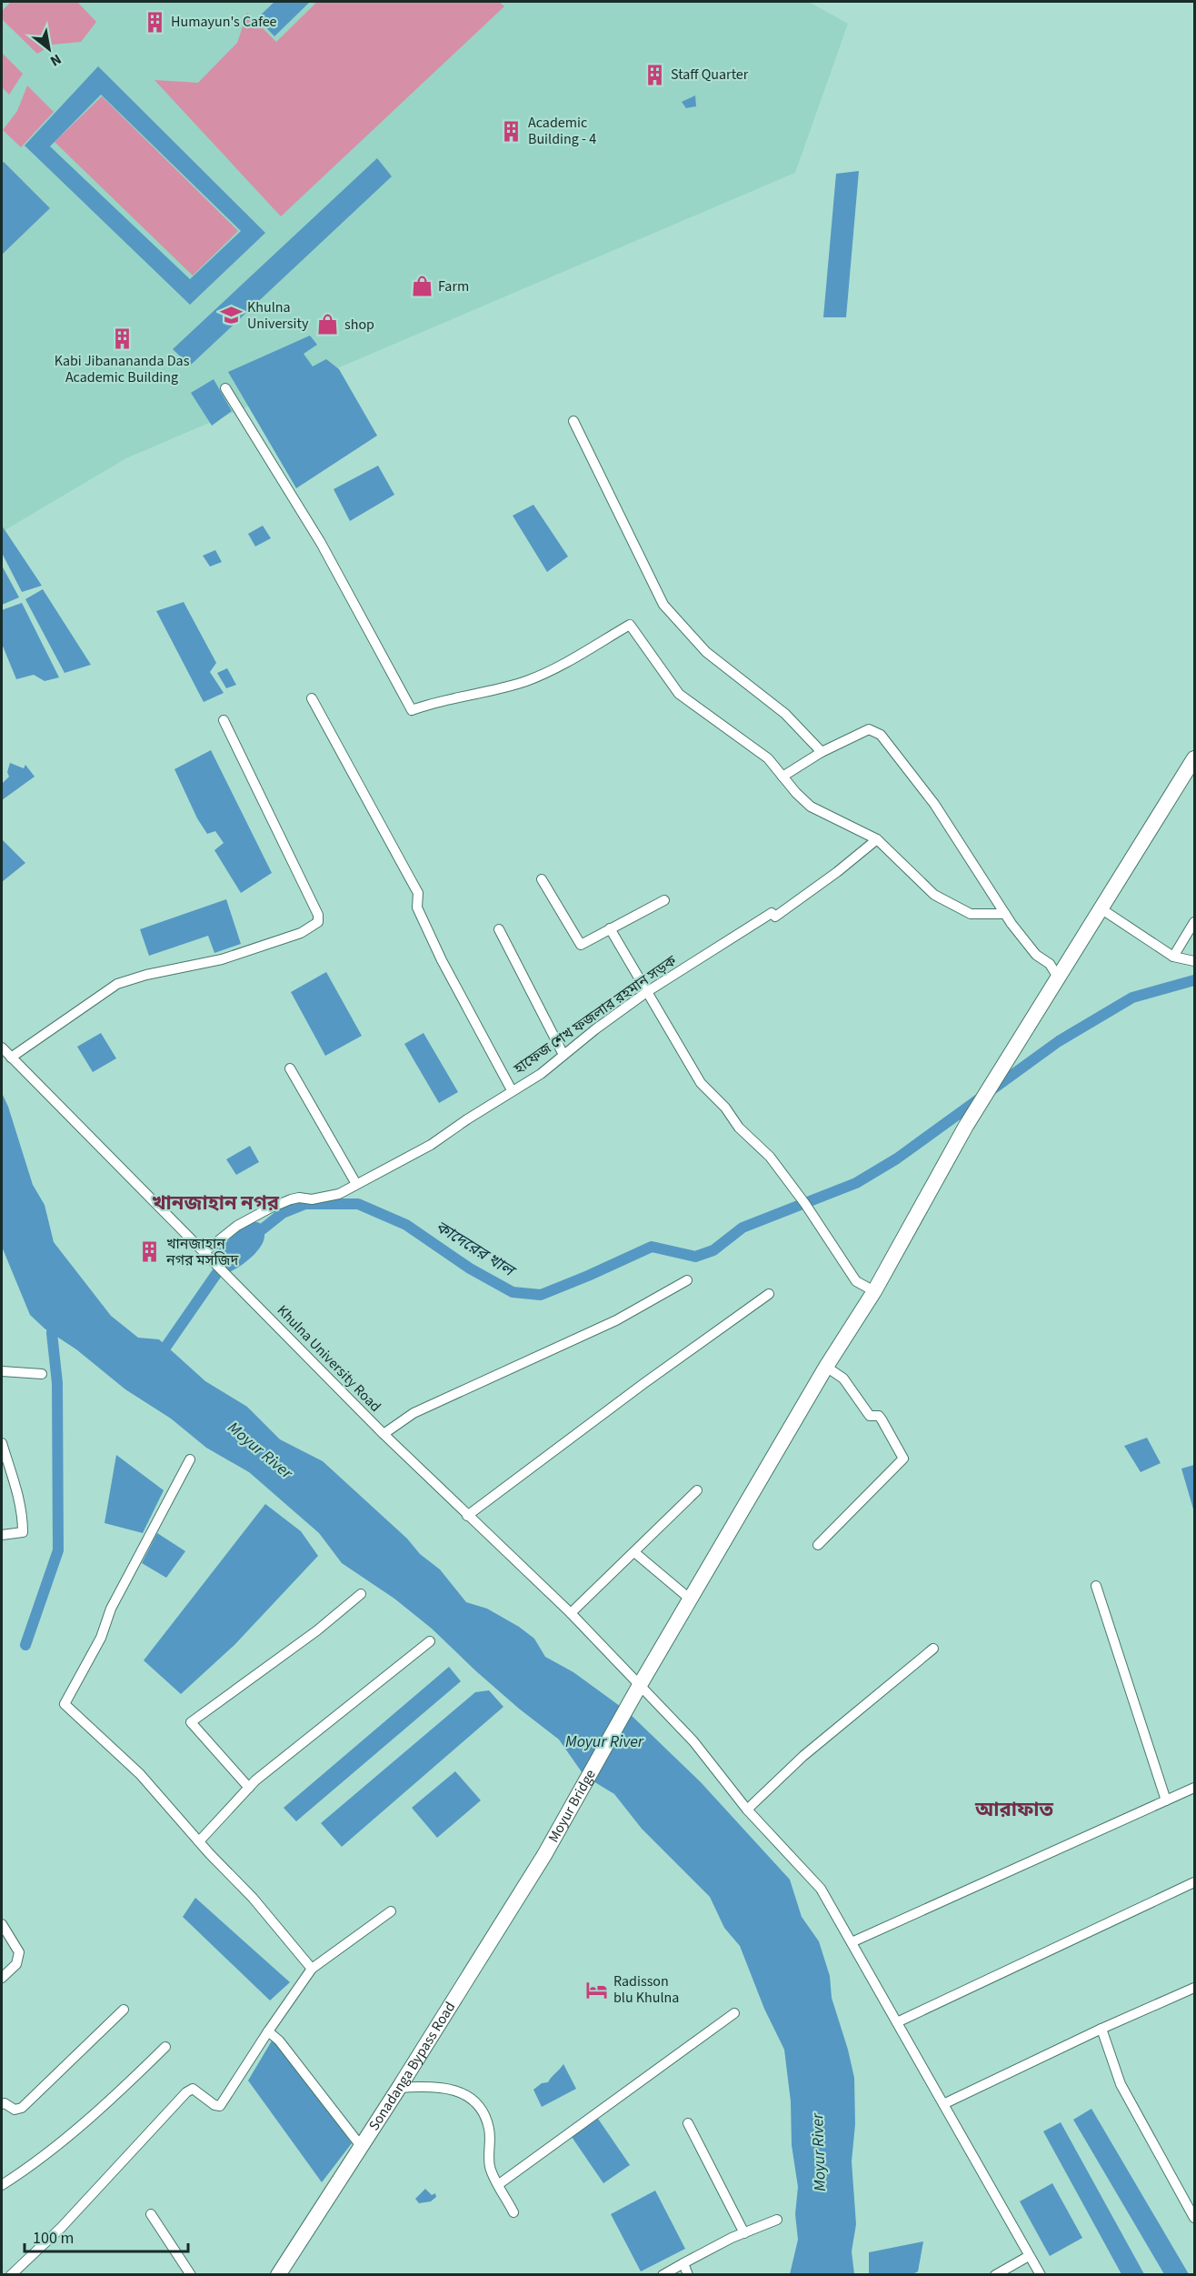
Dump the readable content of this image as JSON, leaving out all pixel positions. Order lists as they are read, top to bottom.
{
  "streets": {
    "main road": ["Moyur Bridge", "Sonadanga Bypass Road"],
    "street": ["হাফেজ শেখ ফজলার রহমান সড়ক", "Khulna University Road"]
  },
  "crossings": [
    ["হাফেজ শেখ ফজলার রহমান সড়ক", "Khulna University Road"],
    ["Khulna University Road", "Moyur Bridge"],
    ["Moyur Bridge", "Sonadanga Bypass Road"]
  ],
  "districts": ["খানজাহান নগর", "আরাফাত"],
  "water": ["কাদেরের খাল", "Moyur River"],
  "places": {
    "building": [
      "Humayun's Cafee",
      "Staff Quarter",
      "Academic Building - 4",
      "Kabi Jibanananda Das Academic Building",
      "খানজাহান নগর মসজিদ"
    ],
    "shop": ["Farm", "shop"],
    "school or university": ["Khulna University"],
    "hotel": ["Radisson blu Khulna"]
  },
  "scale_bar": "100 m",
  "north": "bottom right"
}
